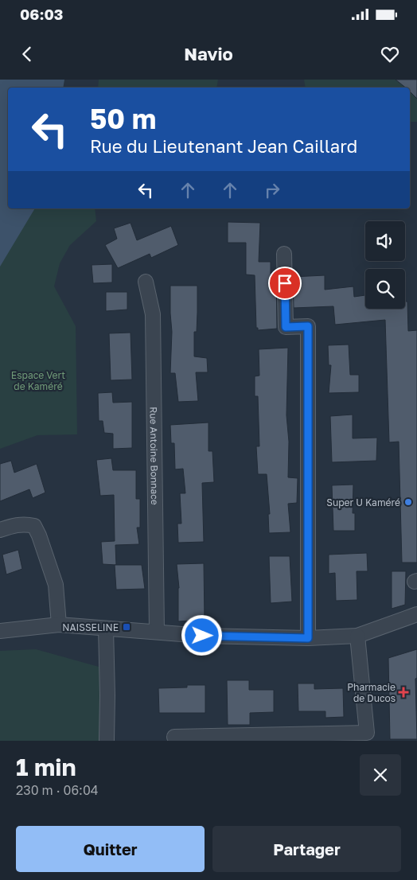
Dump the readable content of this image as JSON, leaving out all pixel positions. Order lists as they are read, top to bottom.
{
  "streets": {
    "street": ["Rue Antoine Bonnace"]
  },
  "parks": ["Espace Vert de Kaméré"],
  "places": {
    "other": ["Super U Kaméré"],
    "transit": ["NAISSELINE"],
    "health": ["Pharmacie de Ducos"]
  },
  "page": {
    "status": "06:03",
    "header": "Navio",
    "turn": ["50 m", "Rue du Lieutenant Jean Caillard"],
    "heading": ["1 min", "230 m · 06:04"],
    "buttons": ["Quitter", "Partager"]
  }
}
